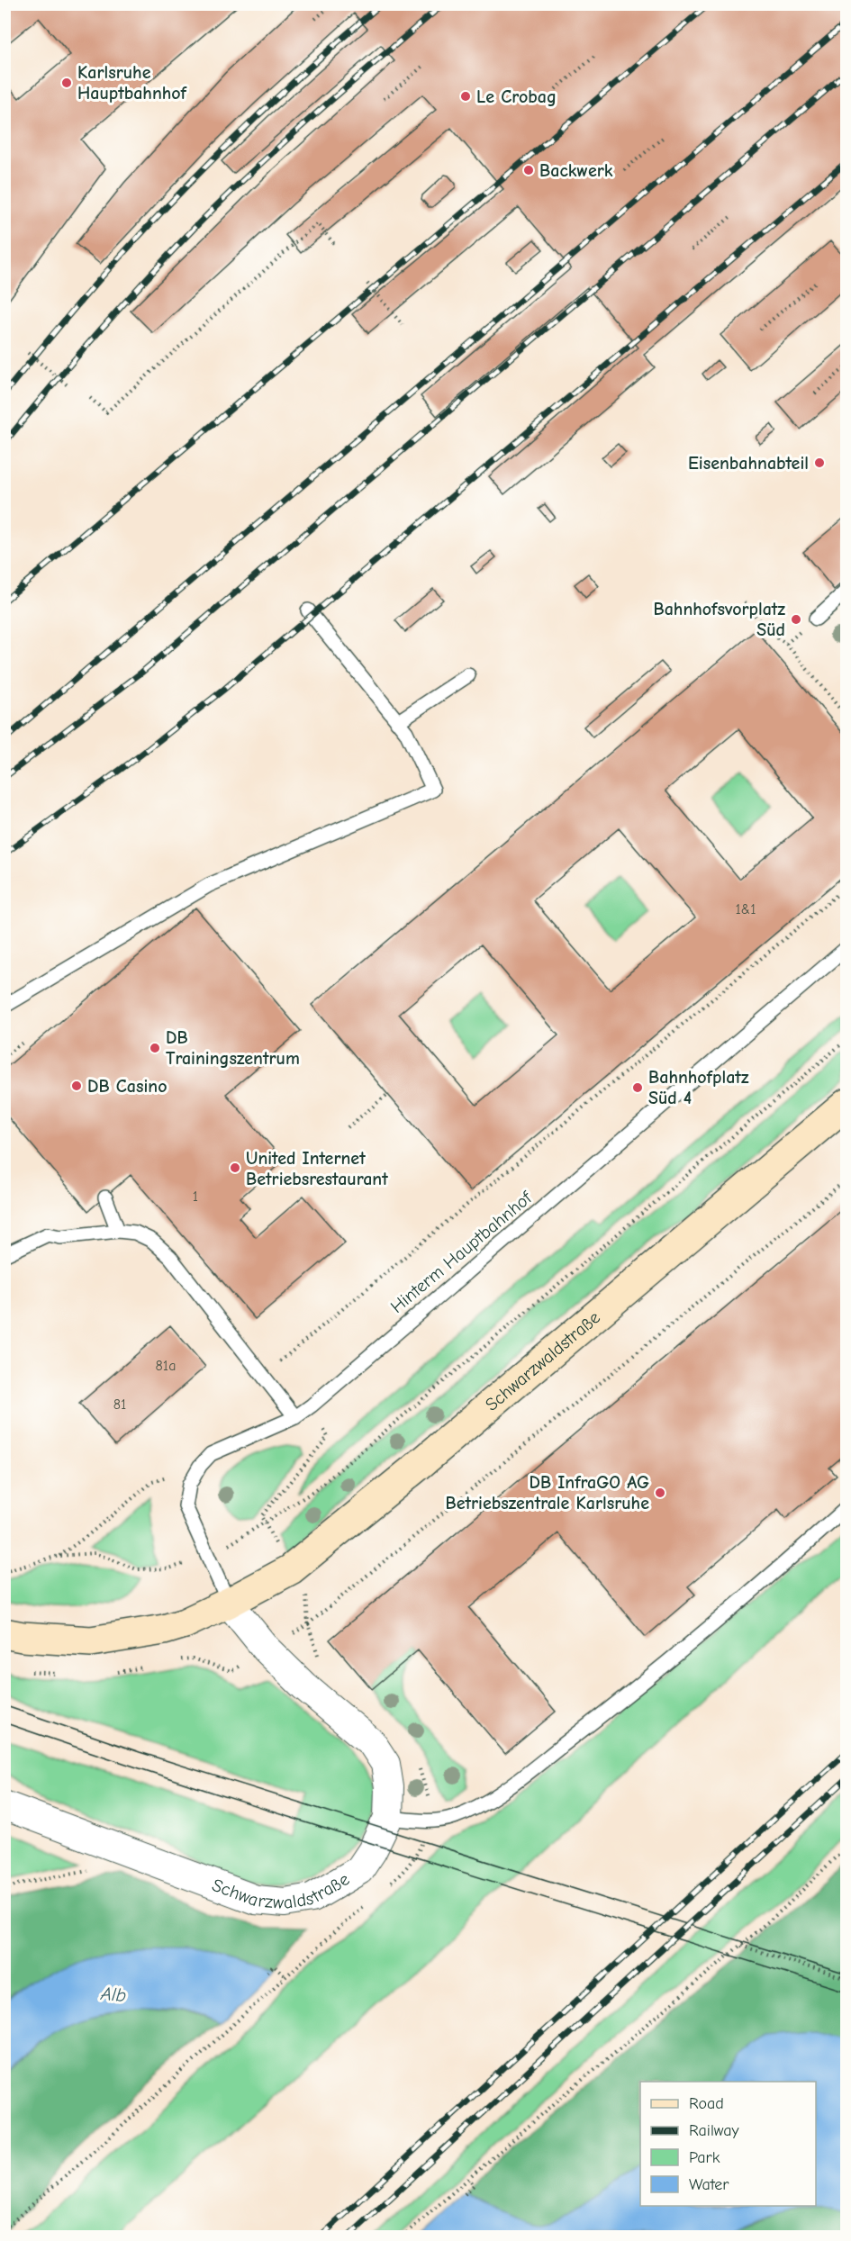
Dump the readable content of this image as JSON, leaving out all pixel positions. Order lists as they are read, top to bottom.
{
  "streets": {
    "main road": ["Schwarzwaldstraße"],
    "lane": ["Hinterm Hauptbahnhof"]
  },
  "crossings": [
    ["Hinterm Hauptbahnhof", "Schwarzwaldstraße"]
  ],
  "water": ["Alb"],
  "places": [
    "Karlsruhe Hauptbahnhof",
    "Le Crobag",
    "Backwerk",
    "Eisenbahnabteil",
    "Bahnhofsvorplatz Süd",
    "DB Trainingszentrum",
    "DB Casino",
    "Bahnhofplatz Süd 4",
    "United Internet Betriebsrestaurant",
    "DB InfraGO AG Betriebszentrale Karlsruhe"
  ],
  "house_numbers": [
    "1&1",
    "1",
    "81a",
    "81"
  ],
  "legend": [
    "Road",
    "Railway",
    "Park",
    "Water"
  ]
}
